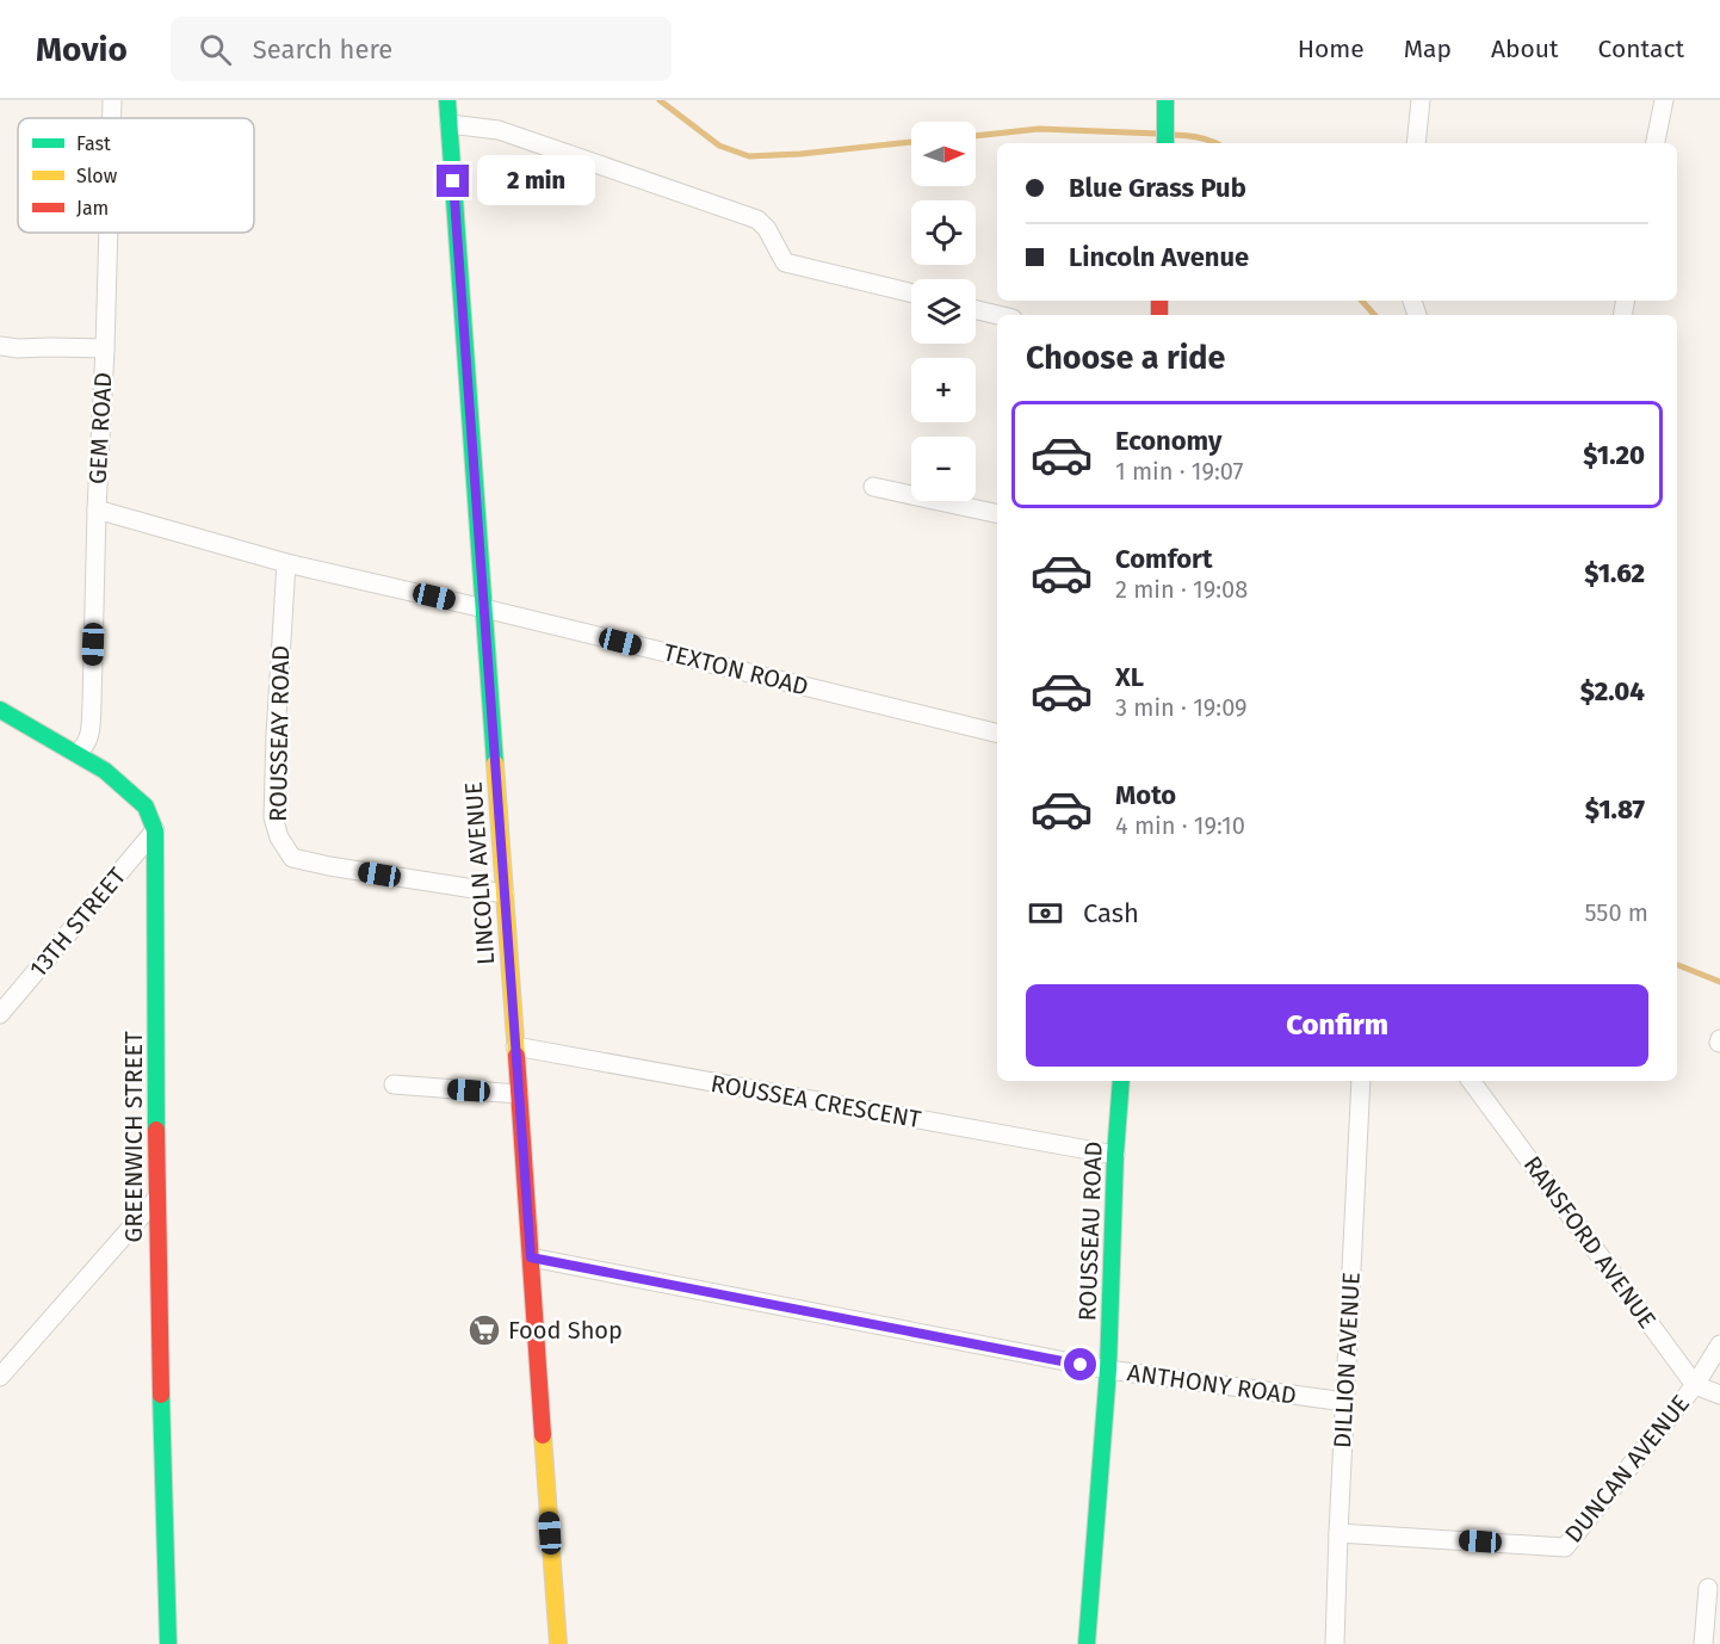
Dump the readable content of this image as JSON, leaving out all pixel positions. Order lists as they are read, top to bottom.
{
  "streets": {
    "street": [
      "GEM ROAD",
      "TEXTON ROAD",
      "ROUSSEAY ROAD",
      "LINCOLN AVENUE",
      "13TH STREET",
      "ROUSSEA CRESCENT",
      "GREENWICH STREET",
      "ROUSSEAU ROAD",
      "RANSFORD AVENUE",
      "DILLION AVENUE",
      "ANTHONY ROAD",
      "DUNCAN AVENUE"
    ]
  },
  "crossings": [
    ["GEM ROAD", "TEXTON ROAD"],
    ["GEM ROAD", "GREENWICH STREET"],
    ["TEXTON ROAD", "ROUSSEAY ROAD"],
    ["TEXTON ROAD", "LINCOLN AVENUE"],
    ["ROUSSEAY ROAD", "LINCOLN AVENUE"],
    ["LINCOLN AVENUE", "ROUSSEA CRESCENT"],
    ["LINCOLN AVENUE", "ANTHONY ROAD"],
    ["13TH STREET", "GREENWICH STREET"],
    ["ROUSSEA CRESCENT", "ROUSSEAU ROAD"],
    ["ROUSSEAU ROAD", "ANTHONY ROAD"],
    ["RANSFORD AVENUE", "DUNCAN AVENUE"],
    ["DILLION AVENUE", "ANTHONY ROAD"],
    ["DILLION AVENUE", "DUNCAN AVENUE"]
  ],
  "places": {
    "supermarket": ["Food Shop"]
  },
  "legend": ["Fast", "Slow", "Jam"],
  "north": "right",
  "page": {
    "header": "Movio",
    "search": "Search here",
    "nav": [
      "Home",
      "Map",
      "About",
      "Contact"
    ],
    "map_buttons": ["+", "−"],
    "banner": ["Blue Grass Pub", "Lincoln Avenue"],
    "bubble": "2 min",
    "heading": "Choose a ride",
    "list": [
      {
        "name": "Economy",
        "note": "1 min · 19:07",
        "value": "$1.20"
      },
      {
        "name": "Comfort",
        "note": "2 min · 19:08",
        "value": "$1.62"
      },
      {
        "name": "XL",
        "note": "3 min · 19:09",
        "value": "$2.04"
      },
      {
        "name": "Moto",
        "note": "4 min · 19:10",
        "value": "$1.87"
      }
    ],
    "pay": ["Cash", "550 m"],
    "buttons": "Confirm"
  }
}
